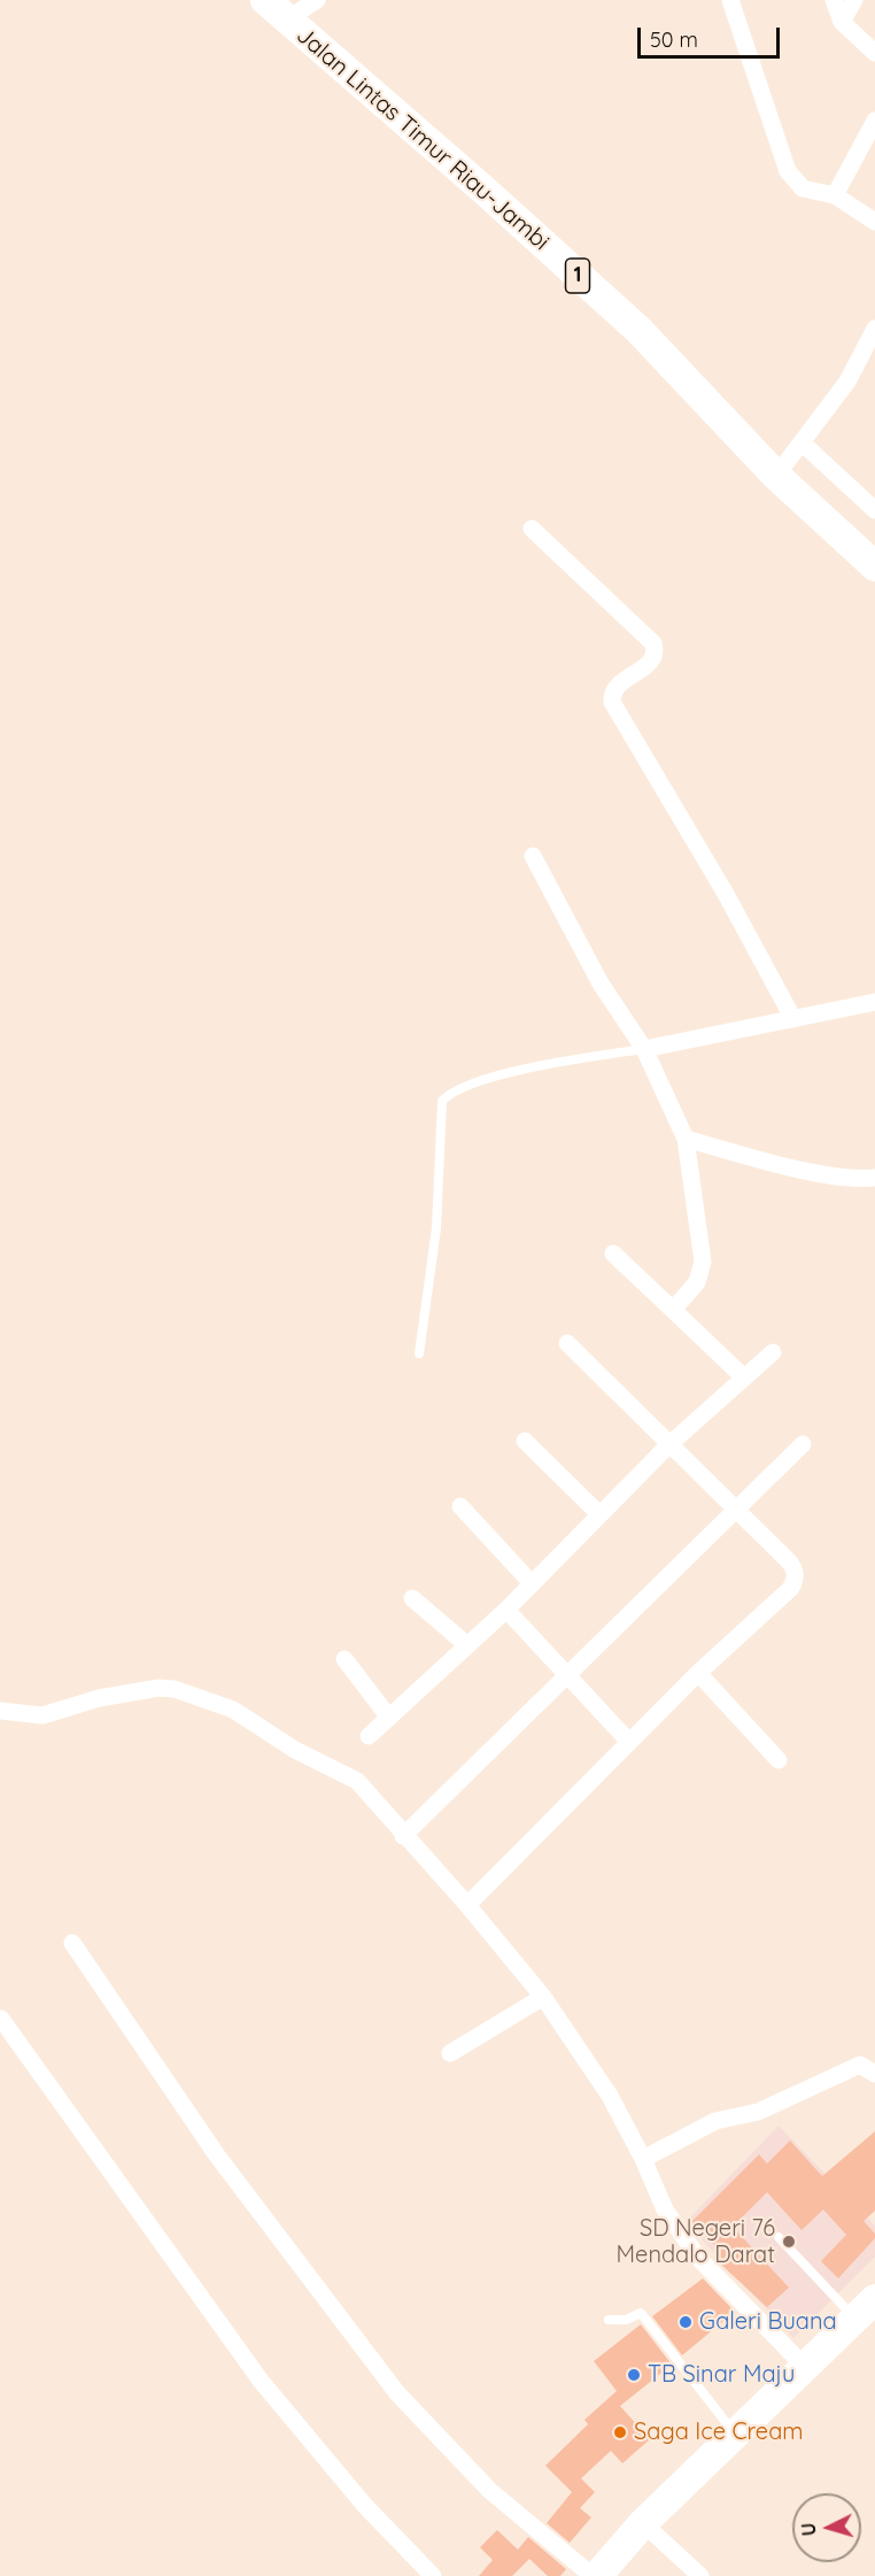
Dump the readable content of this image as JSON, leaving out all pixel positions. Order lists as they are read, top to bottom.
{
  "streets": {
    "highway": ["Jalan Lintas Timur Riau-Jambi", "1"]
  },
  "places": [
    "SD Negeri 76 Mendalo Darat",
    "Galeri Buana",
    "TB Sinar Maju",
    "Saga Ice Cream"
  ],
  "scale_bar": "50 m",
  "north": "left"
}
